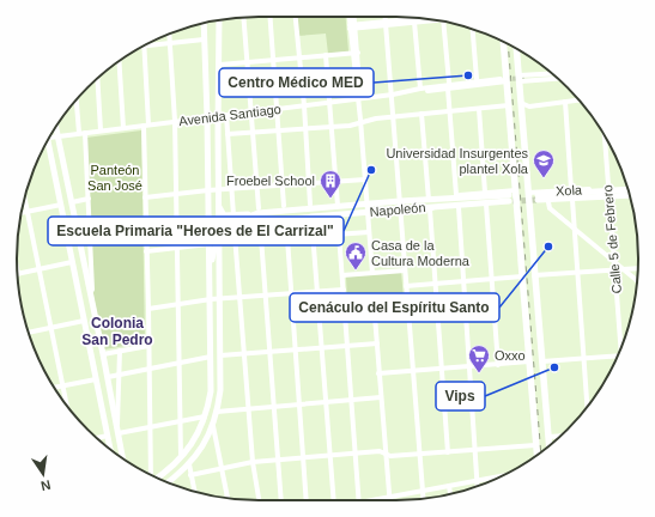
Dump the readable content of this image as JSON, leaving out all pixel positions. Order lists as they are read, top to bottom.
{
  "streets": {
    "main road": ["Xola", "Napoleón"],
    "street": ["Avenida Santiago", "Calle 5 de Febrero"]
  },
  "crossings": [
    ["Xola", "Calle 5 de Febrero"]
  ],
  "districts": ["Colonia San Pedro"],
  "parks": ["Panteón San José"],
  "places": {
    "other": [
      "Centro Médico MED",
      "Escuela Primaria \"Heroes de El Carrizal\"",
      "Cenáculo del Espíritu Santo",
      "Vips"
    ],
    "school or university": ["Universidad Insurgentes plantel Xola"],
    "building": ["Froebel School"],
    "public building": ["Casa de la Cultura Moderna"],
    "supermarket": ["Oxxo"]
  },
  "north": "bottom"
}
